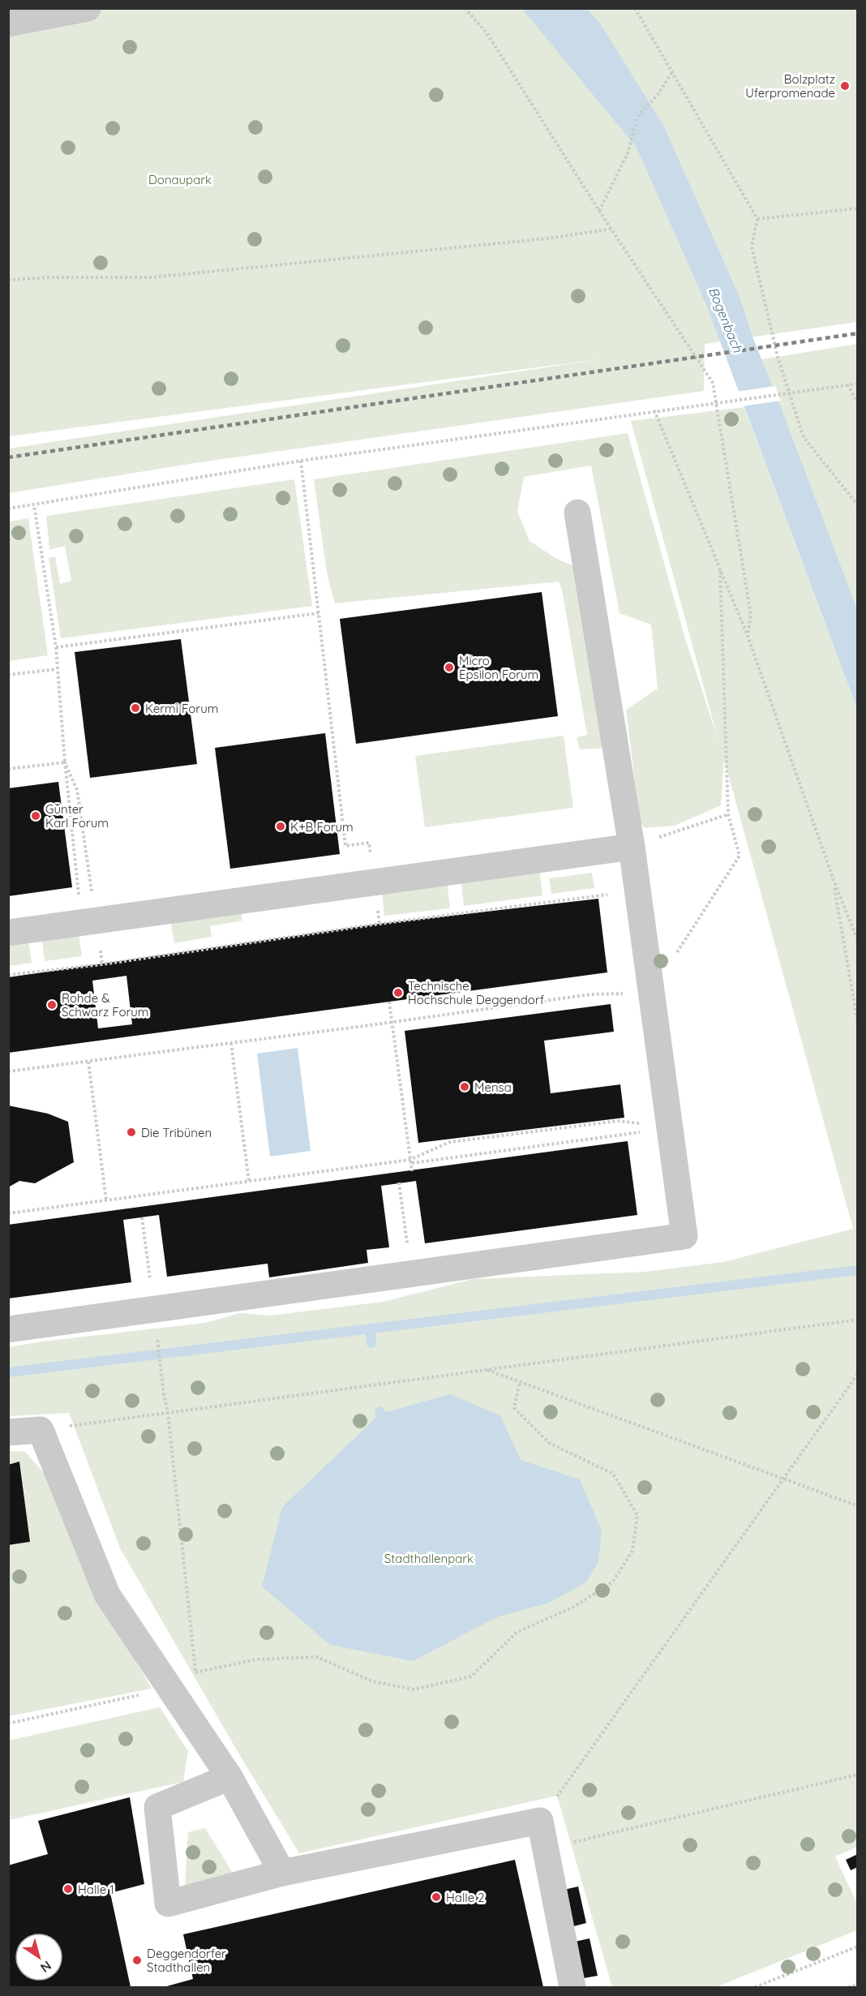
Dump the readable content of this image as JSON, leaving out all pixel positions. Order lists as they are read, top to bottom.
{
  "water": ["Bogenbach"],
  "parks": ["Donaupark", "Stadthallenpark"],
  "places": [
    "Bolzplatz Uferpromenade",
    "Micro Epsilon Forum",
    "Kermi Forum",
    "Günter Karl Forum",
    "K+B Forum",
    "Technische Hochschule Deggendorf",
    "Rohde & Schwarz Forum",
    "Mensa",
    "Die Tribünen",
    "Halle 1",
    "Halle 2",
    "Deggendorfer Stadthallen"
  ],
  "north": "bottom right"
}
